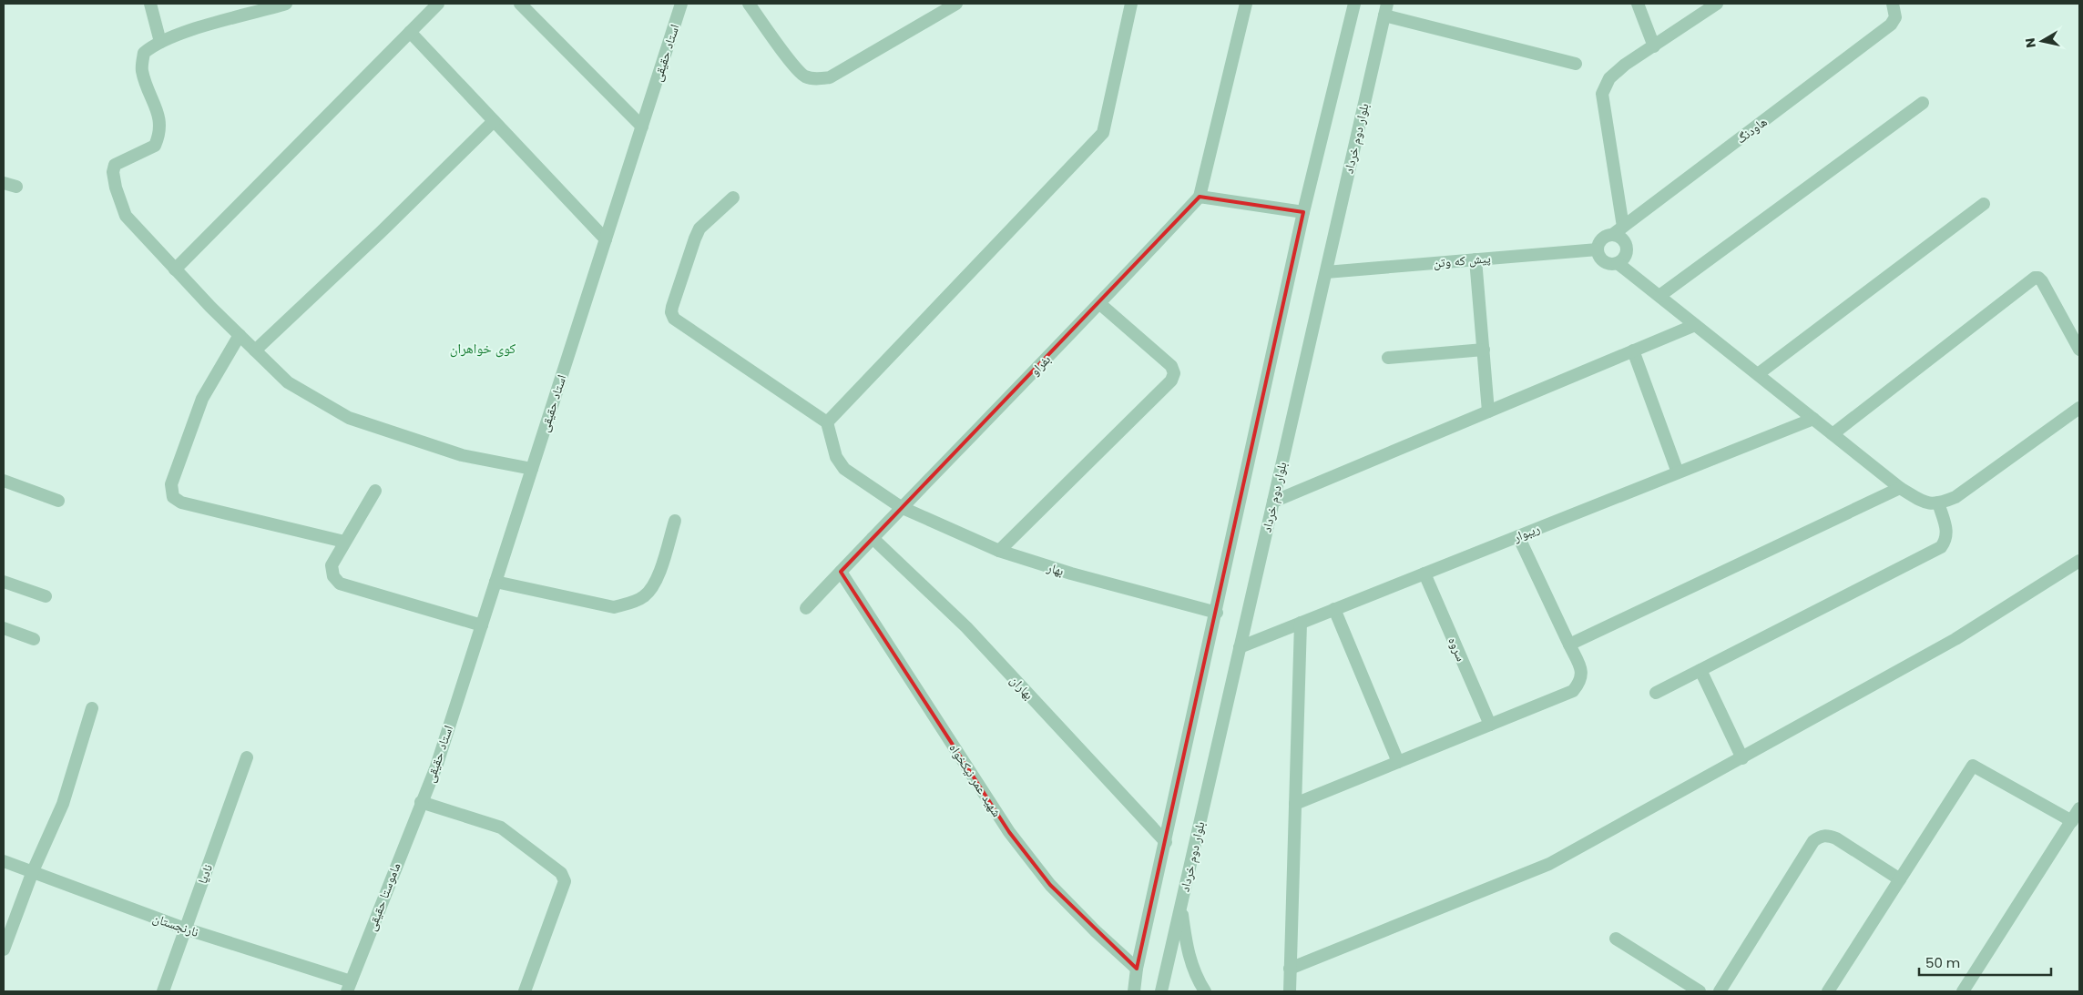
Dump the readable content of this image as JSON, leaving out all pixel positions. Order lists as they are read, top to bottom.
{
  "streets": {
    "street": [
      "استاد حقیقی",
      "هاودنگ",
      "بلوار دوم خرداد",
      "پیش که وتن",
      "بفراو",
      "ریبوار",
      "بهار",
      "سروه",
      "بهاران",
      "شهید عمر نیکخواه",
      "نادیا",
      "ماموستا حقیقی",
      "نارنجستان"
    ]
  },
  "crossings": [
    ["استاد حقیقی", "ماموستا حقیقی"],
    ["هاودنگ", "پیش که وتن"],
    ["بلوار دوم خرداد", "پیش که وتن"],
    ["بلوار دوم خرداد", "ریبوار"],
    ["بفراو", "بهار"],
    ["بفراو", "بهاران"],
    ["بفراو", "شهید عمر نیکخواه"],
    ["ریبوار", "سروه"],
    ["نادیا", "نارنجستان"],
    ["ماموستا حقیقی", "نارنجستان"]
  ],
  "districts": ["کوی خواهران"],
  "scale_bar": "50 m",
  "north": "left"
}
